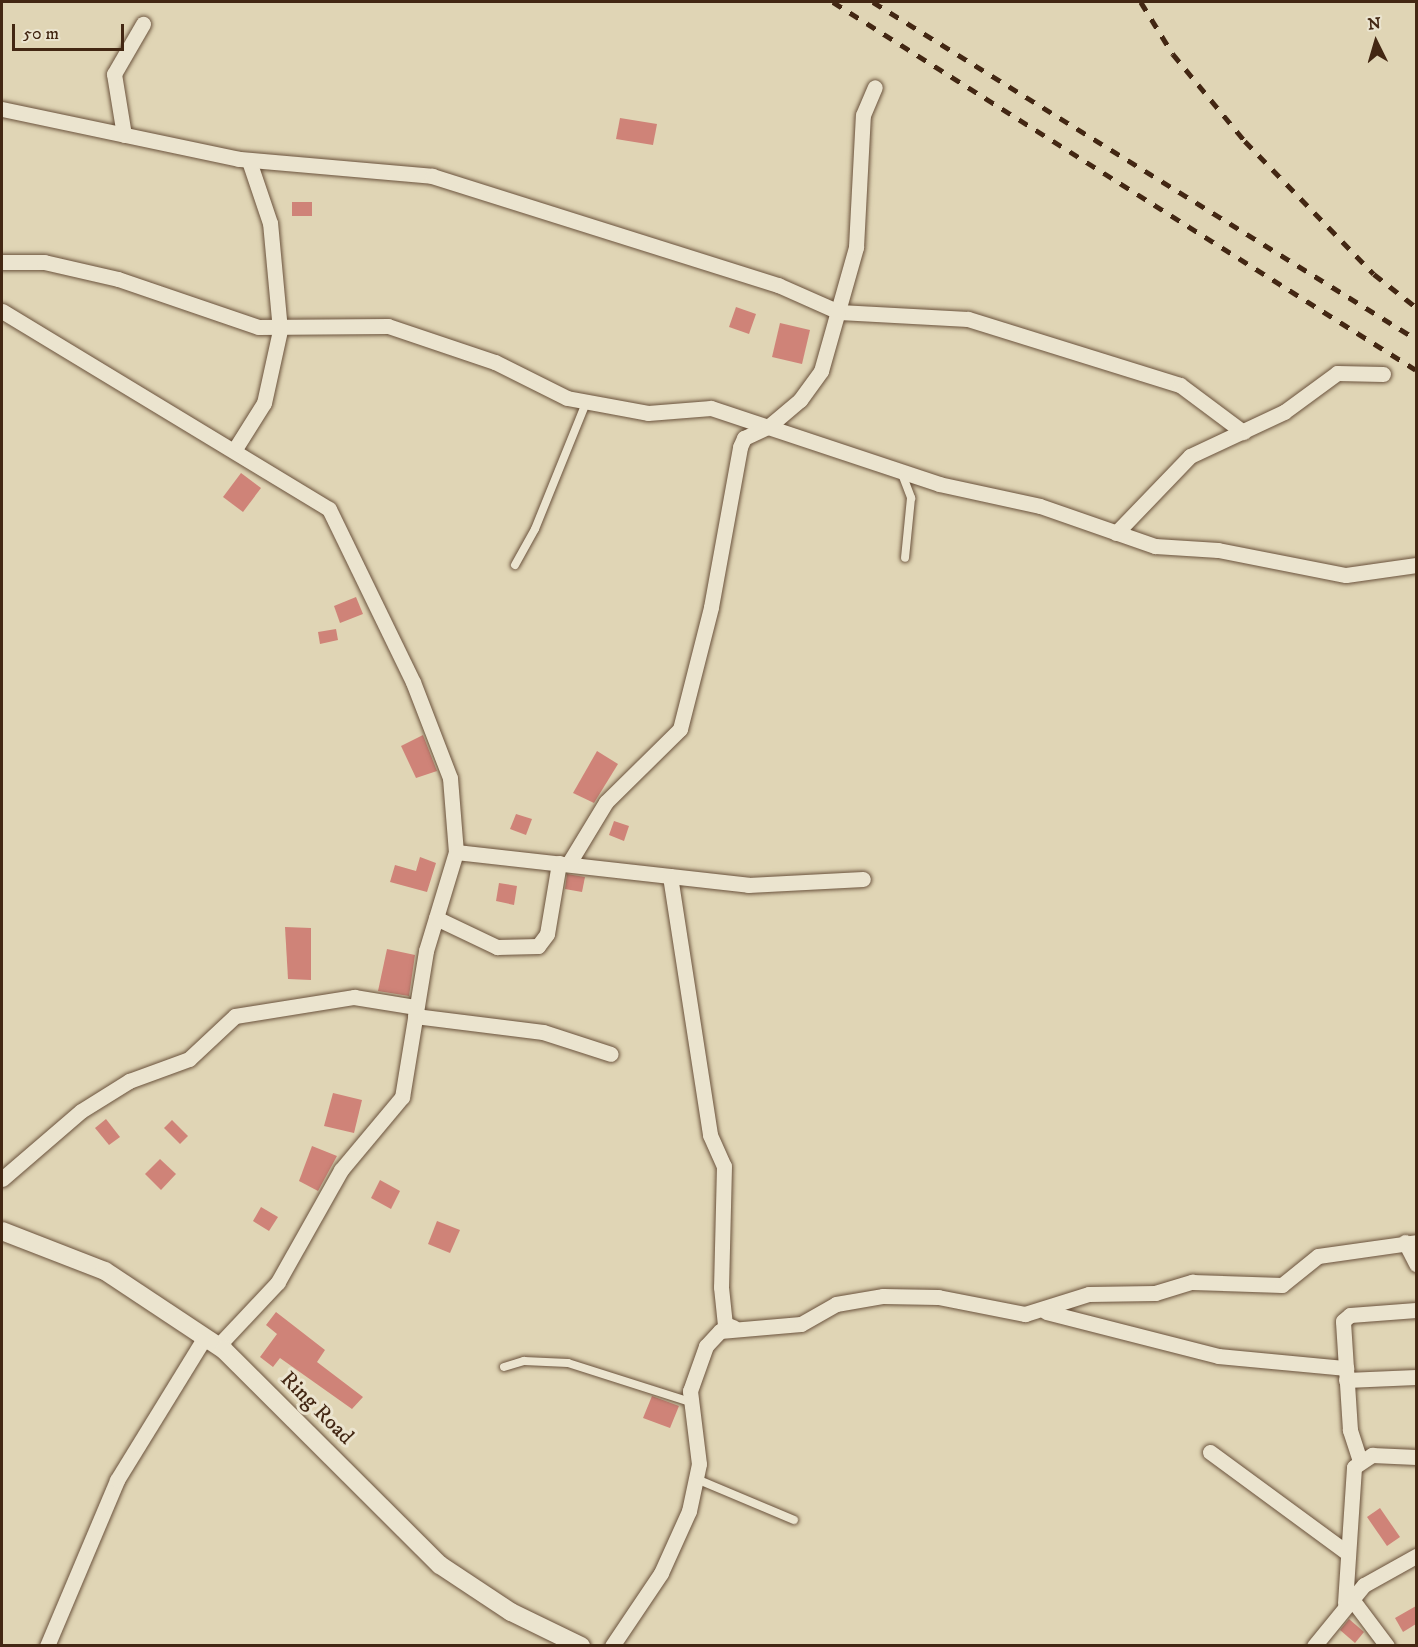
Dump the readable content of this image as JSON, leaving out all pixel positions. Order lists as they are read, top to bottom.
{
  "streets": {
    "street": ["Ring Road"]
  },
  "scale_bar": "50 m",
  "north": "top"
}
